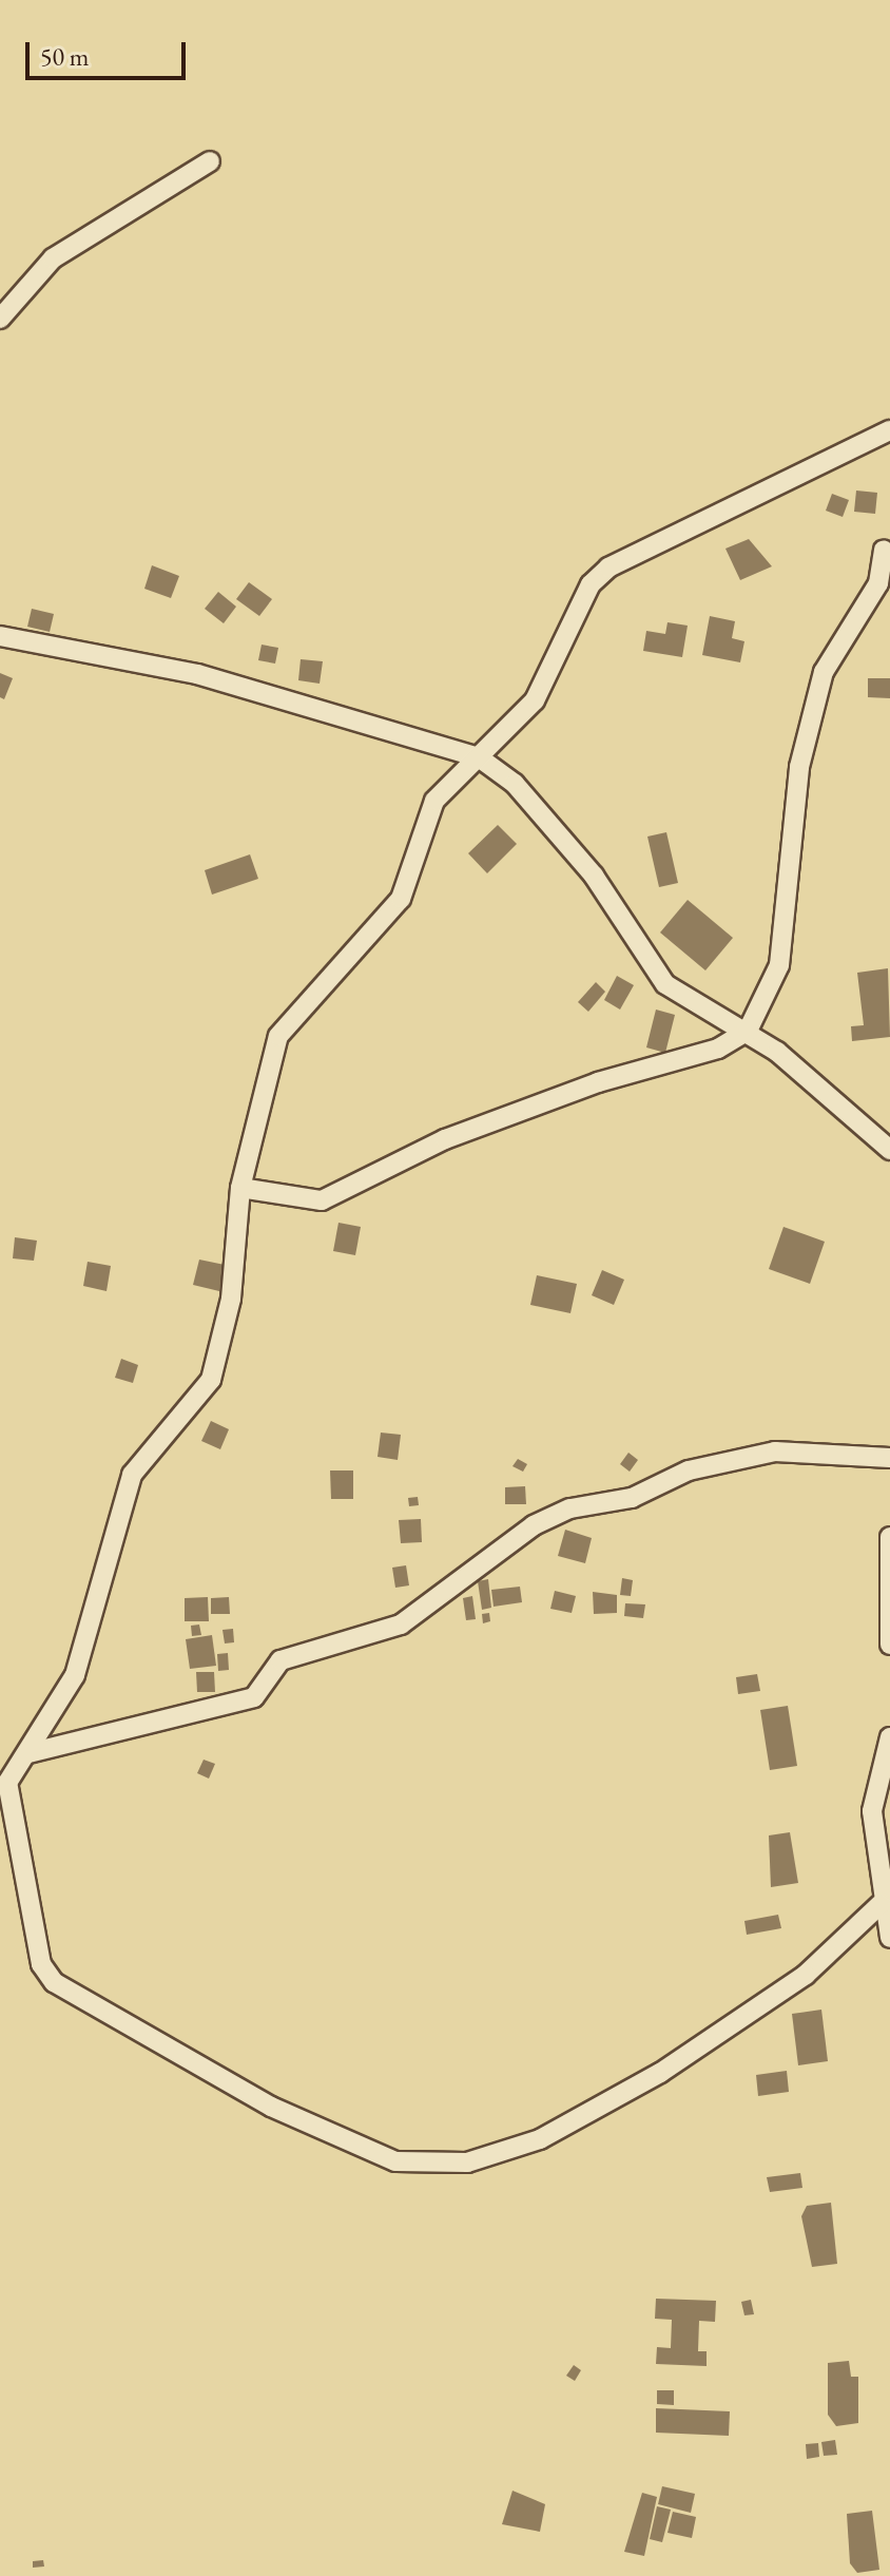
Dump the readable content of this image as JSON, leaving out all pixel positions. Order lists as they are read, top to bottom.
{
  "scale_bar": "50 m"
}
